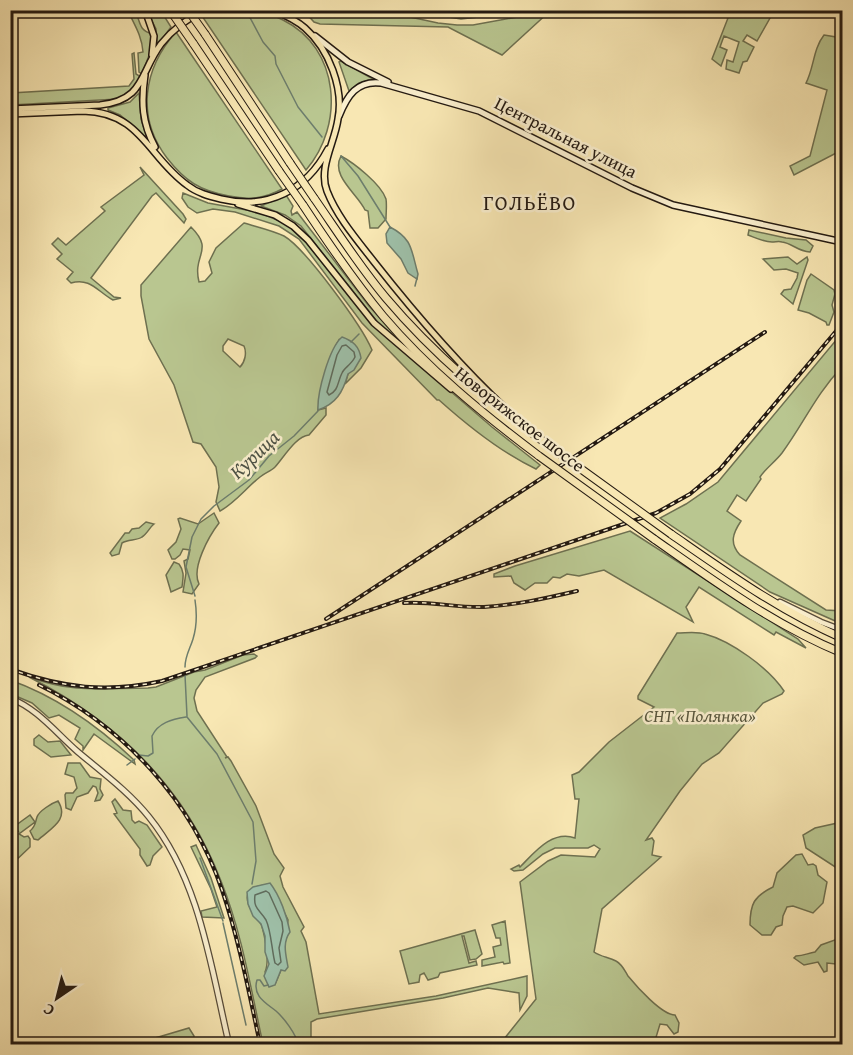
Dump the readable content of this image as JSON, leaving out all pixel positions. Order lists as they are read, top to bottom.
{
  "streets": {
    "highway": ["Новорижское шоссе"],
    "main road": ["Центральная улица"]
  },
  "districts": ["ГОЛЬЁВО"],
  "water": ["Курица"],
  "parks": ["СНТ «Полянка»"],
  "north": "bottom left"
}
